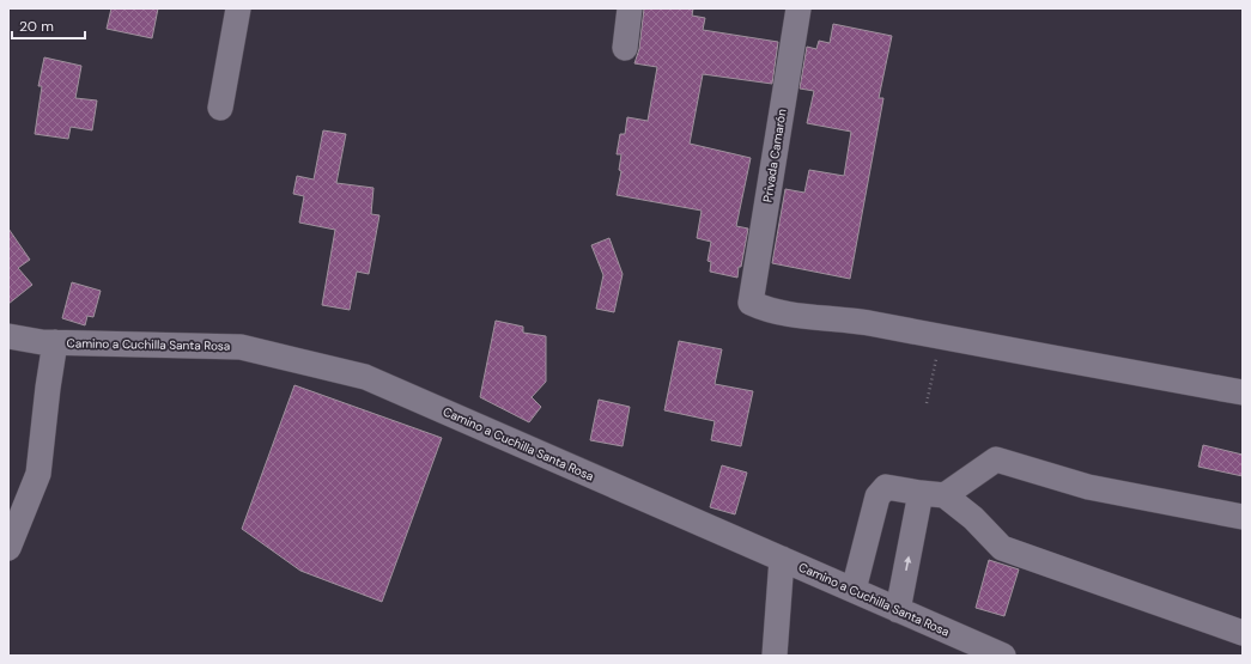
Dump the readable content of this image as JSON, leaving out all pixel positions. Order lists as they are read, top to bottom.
{
  "streets": {
    "street": ["Privada Camarón", "Camino a Cuchilla Santa Rosa"]
  },
  "scale_bar": "20 m"
}
